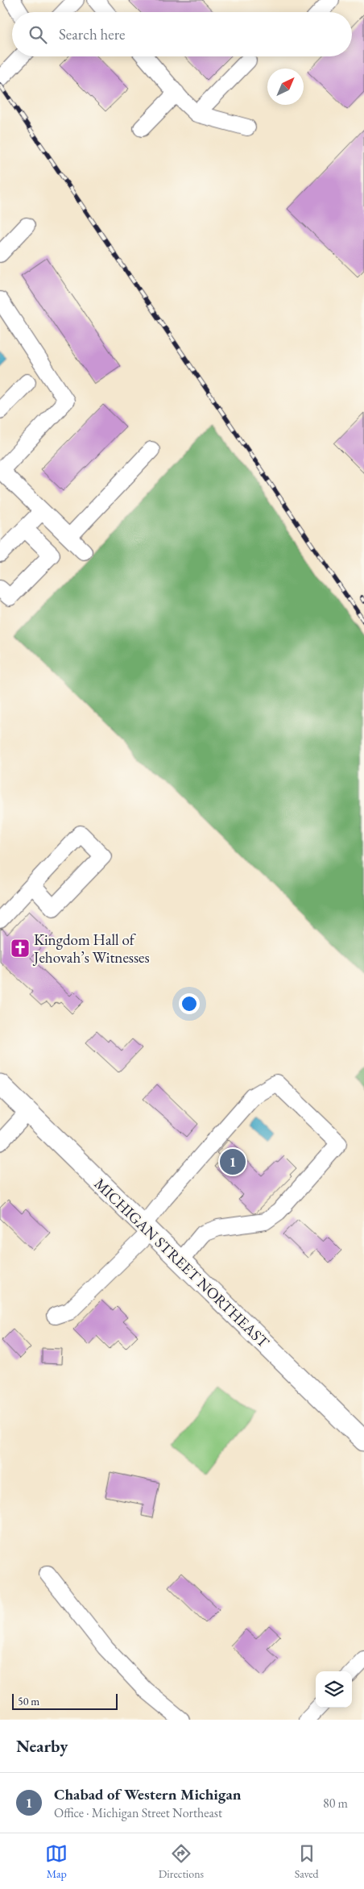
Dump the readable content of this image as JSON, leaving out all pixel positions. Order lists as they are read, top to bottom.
{
  "streets": {
    "main road": ["MICHIGAN STREET NORTHEAST"]
  },
  "places": {
    "church": ["Kingdom Hall of Jehovah’s Witnesses"]
  },
  "scale_bar": "50 m",
  "north": "top right",
  "page": {
    "search": "Search here",
    "pins": "1",
    "scale": "50 m",
    "heading": "Nearby",
    "list": [
      {
        "mark": "1",
        "name": "Chabad of Western Michigan",
        "note": "Office · Michigan Street Northeast",
        "value": "80 m"
      }
    ],
    "nav": ["Map", "Directions", "Saved"]
  }
}
